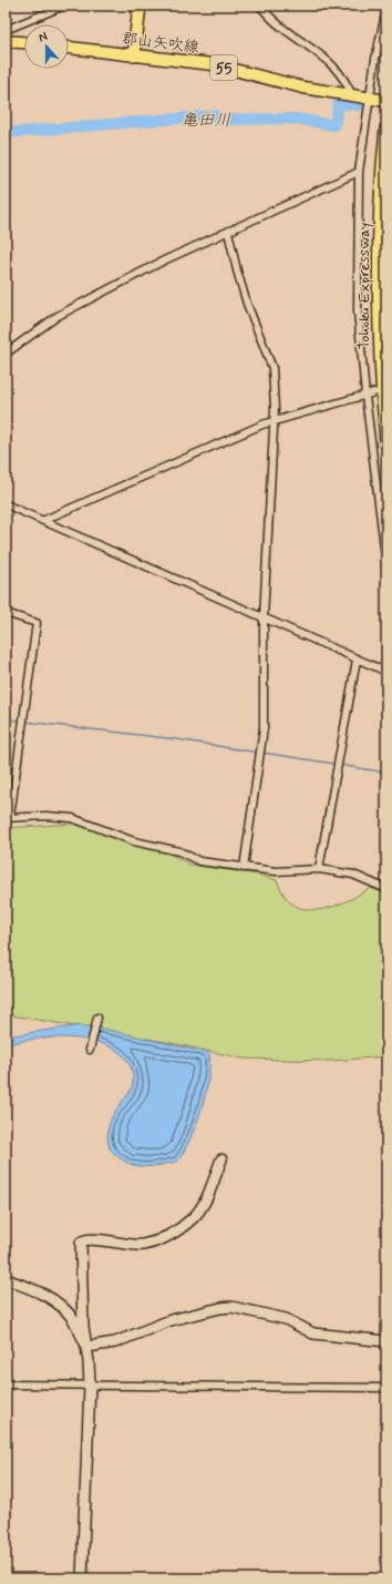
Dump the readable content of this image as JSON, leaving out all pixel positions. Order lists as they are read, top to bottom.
{
  "streets": {
    "highway": ["Tohoku Expressway"],
    "main road": ["郡山矢吹線", "55"]
  },
  "water": ["亀田川"],
  "north": "top"
}
